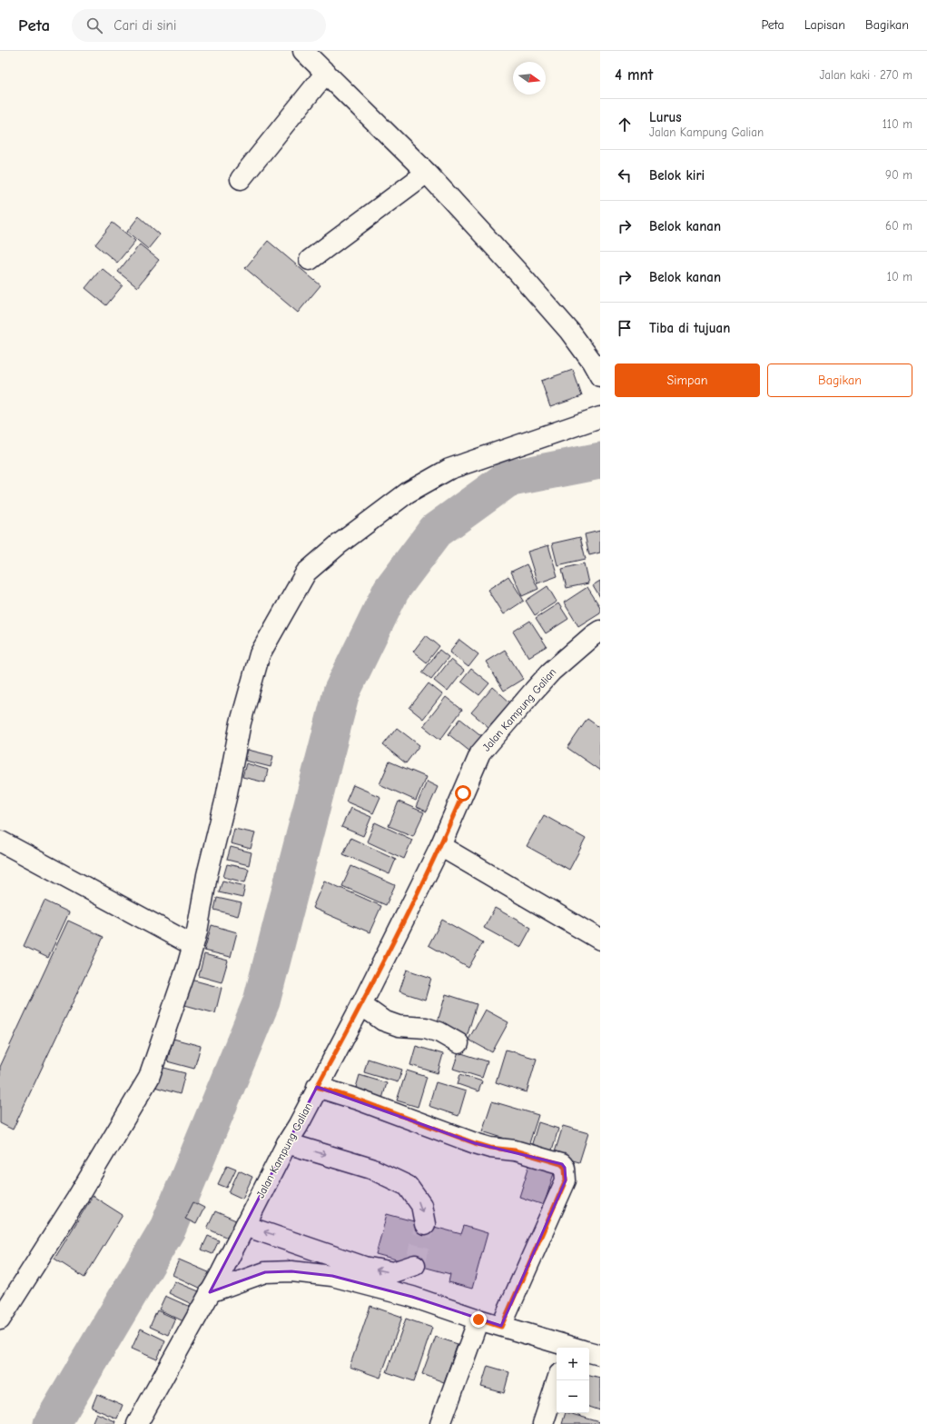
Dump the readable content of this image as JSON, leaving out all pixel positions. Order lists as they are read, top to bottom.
{
  "streets": {
    "street": ["Jalan Kampung Galian"]
  },
  "north": "right",
  "page": {
    "header": "Peta",
    "search": "Cari di sini",
    "nav": ["Peta", "Lapisan", "Bagikan"],
    "heading": ["4 mnt", "Jalan kaki · 270 m"],
    "list": [
      ["Lurus", "Jalan Kampung Galian", "110 m"],
      ["Belok kiri", "90 m"],
      ["Belok kanan", "60 m"],
      ["Belok kanan", "10 m"],
      "Tiba di tujuan"
    ],
    "buttons": ["Simpan", "Bagikan"],
    "map_buttons": ["+", "−"]
  }
}
